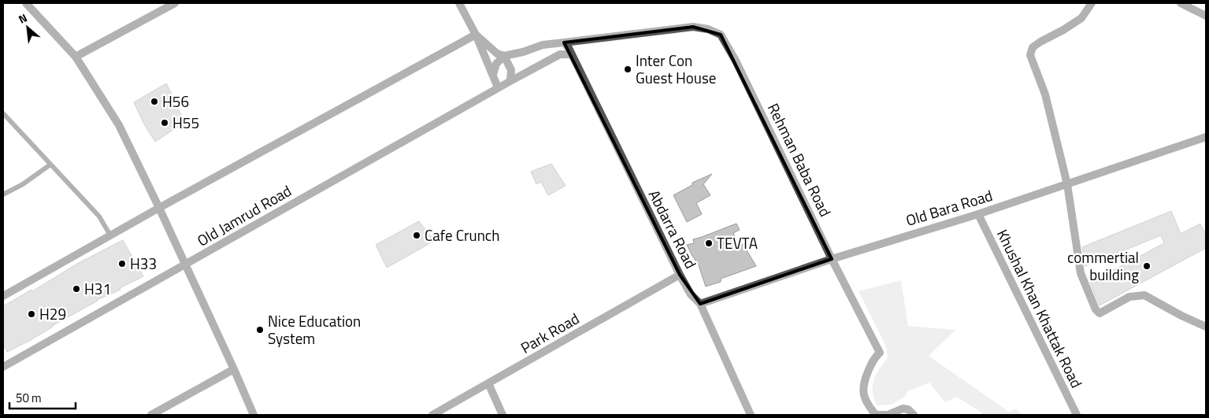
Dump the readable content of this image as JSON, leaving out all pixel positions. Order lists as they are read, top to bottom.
{
  "streets": {
    "street": [
      "Rehman Baba Road",
      "Old Bara Road",
      "Old Jamrud Road",
      "Abdarra Road",
      "Khushal Khan Khattak Road",
      "Park Road"
    ]
  },
  "crossings": [
    ["Rehman Baba Road", "Old Bara Road"],
    ["Old Bara Road", "Abdarra Road"],
    ["Old Bara Road", "Khushal Khan Khattak Road"],
    ["Old Jamrud Road", "Abdarra Road"],
    ["Abdarra Road", "Park Road"]
  ],
  "places": [
    "Inter Con Guest House",
    "H56",
    "H55",
    "Cafe Crunch",
    "TEVTA",
    "H33",
    "commertial building",
    "H31",
    "H29",
    "Nice Education System"
  ],
  "scale_bar": "50 m",
  "north": "top left"
}
